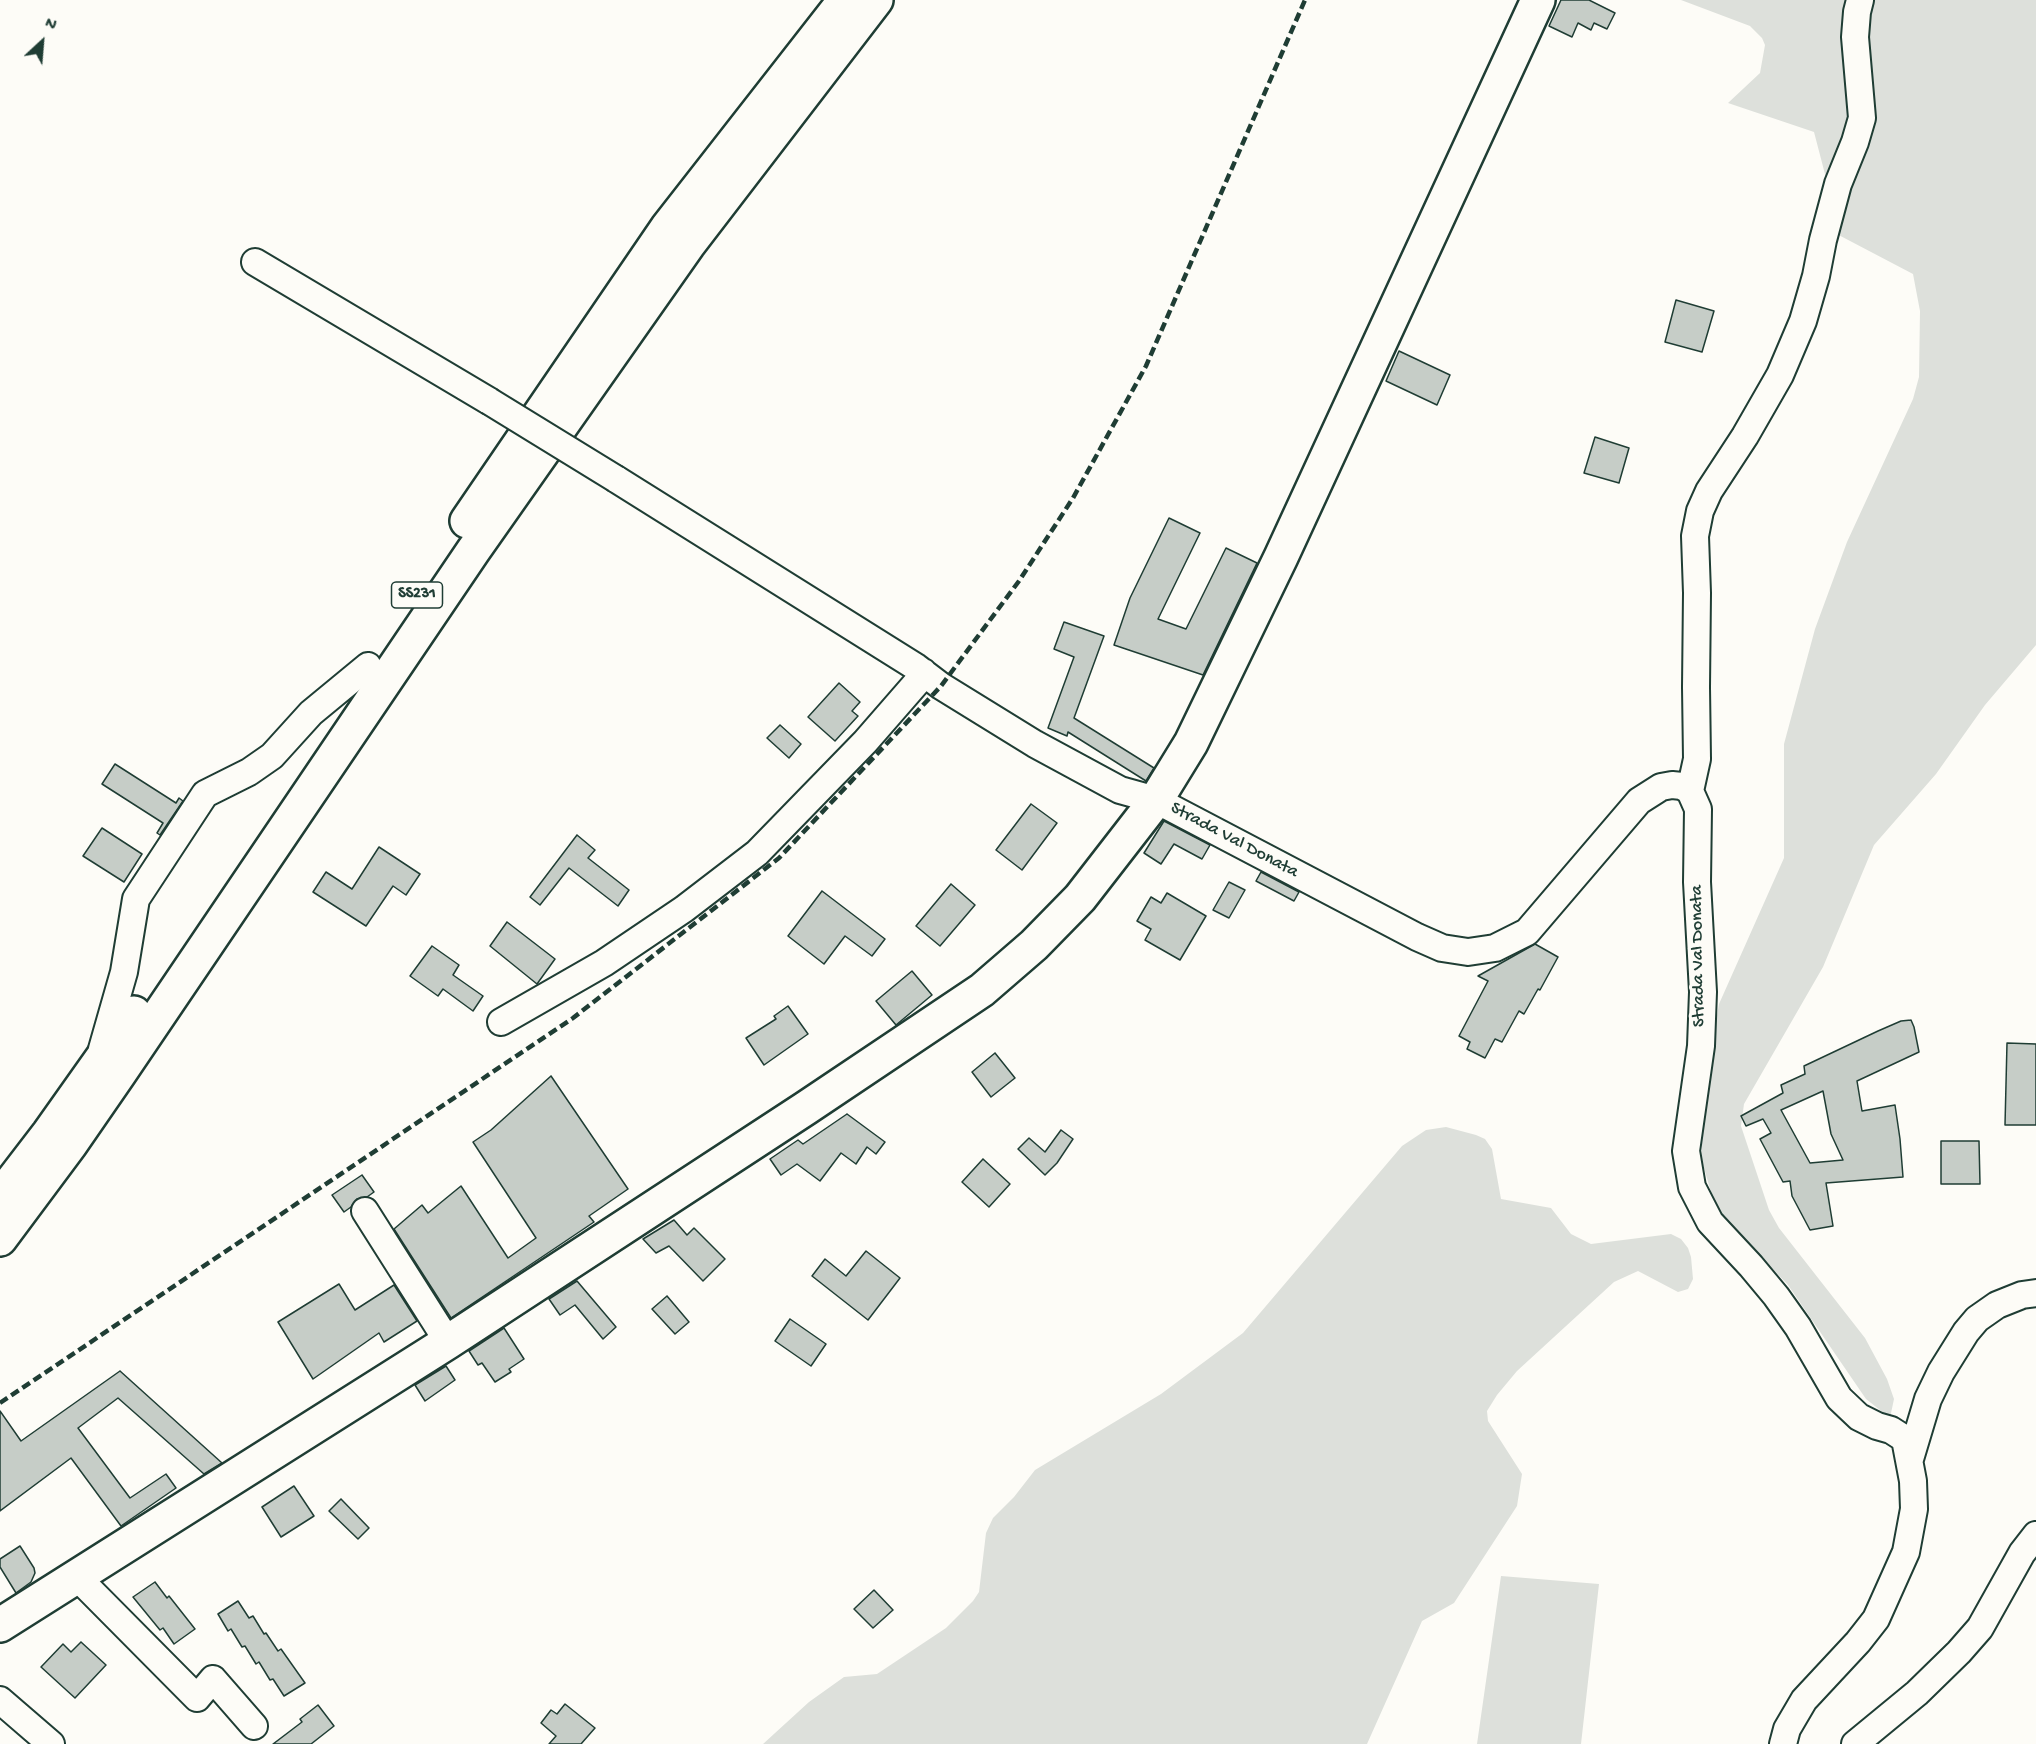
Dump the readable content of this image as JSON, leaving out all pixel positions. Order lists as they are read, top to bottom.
{
  "streets": {
    "main road": ["SS231"],
    "street": ["Strada Val Donata"]
  },
  "north": "top right"
}
